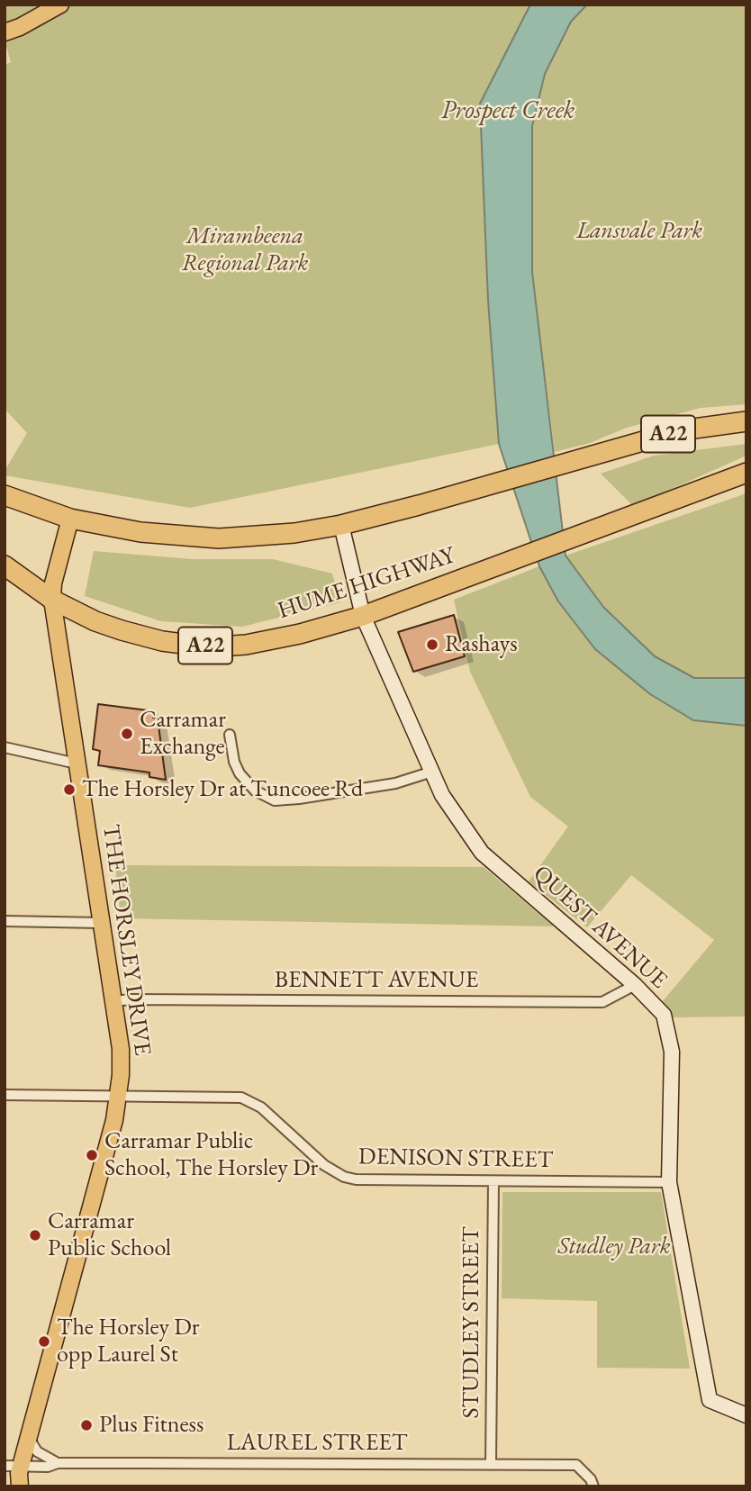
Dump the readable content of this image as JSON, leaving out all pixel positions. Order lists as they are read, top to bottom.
{
  "streets": {
    "highway": ["A22", "HUME HIGHWAY"],
    "main road": ["THE HORSLEY DRIVE"],
    "street": [
      "QUEST AVENUE",
      "BENNETT AVENUE",
      "DENISON STREET",
      "STUDLEY STREET",
      "LAUREL STREET"
    ]
  },
  "crossings": [
    ["A22", "QUEST AVENUE"],
    ["A22", "THE HORSLEY DRIVE"],
    ["HUME HIGHWAY", "QUEST AVENUE"],
    ["HUME HIGHWAY", "THE HORSLEY DRIVE"],
    ["QUEST AVENUE", "BENNETT AVENUE"],
    ["QUEST AVENUE", "DENISON STREET"],
    ["THE HORSLEY DRIVE", "BENNETT AVENUE"],
    ["THE HORSLEY DRIVE", "DENISON STREET"],
    ["THE HORSLEY DRIVE", "LAUREL STREET"],
    ["DENISON STREET", "STUDLEY STREET"],
    ["STUDLEY STREET", "LAUREL STREET"]
  ],
  "water": ["Prospect Creek"],
  "parks": ["Lansvale Park", "Mirambeena Regional Park", "Studley Park"],
  "places": [
    "Rashays",
    "Carramar Exchange",
    "The Horsley Dr at Tuncoee Rd",
    "Carramar Public School, The Horsley Dr",
    "Carramar Public School",
    "The Horsley Dr opp Laurel St",
    "Plus Fitness"
  ]
}
